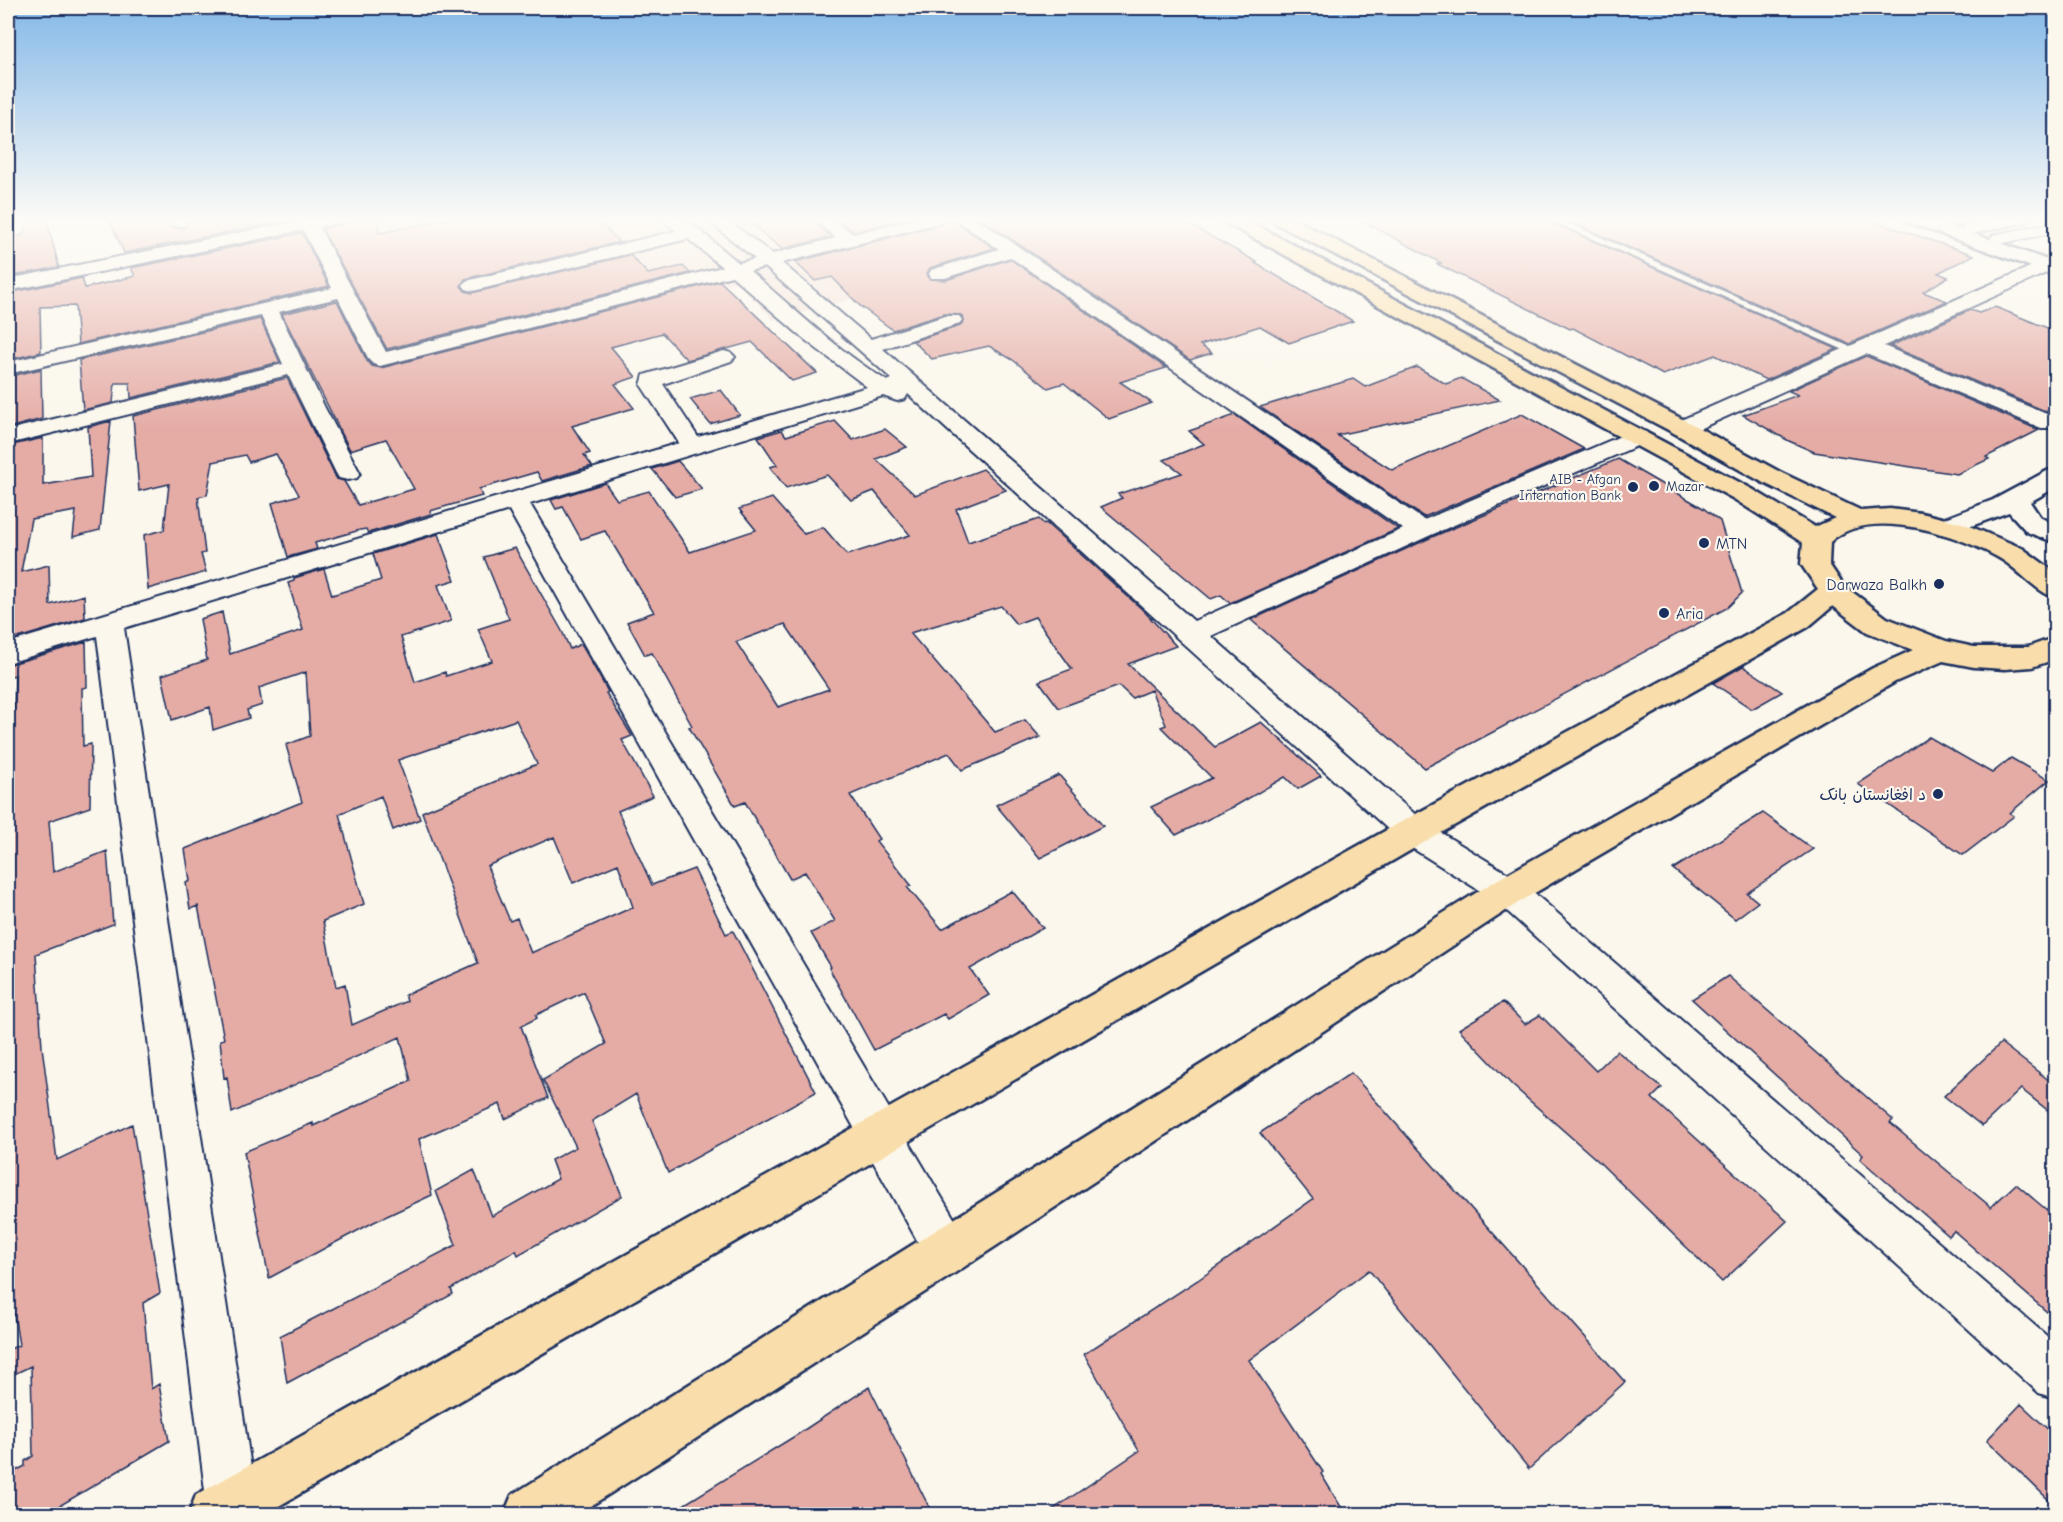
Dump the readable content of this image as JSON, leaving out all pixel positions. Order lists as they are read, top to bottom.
{
  "places": [
    "Mazar",
    "AIB - Afgan Internation Bank",
    "MTN",
    "Darwaza Balkh",
    "Aria",
    "د افغانستان بانک"
  ]
}
